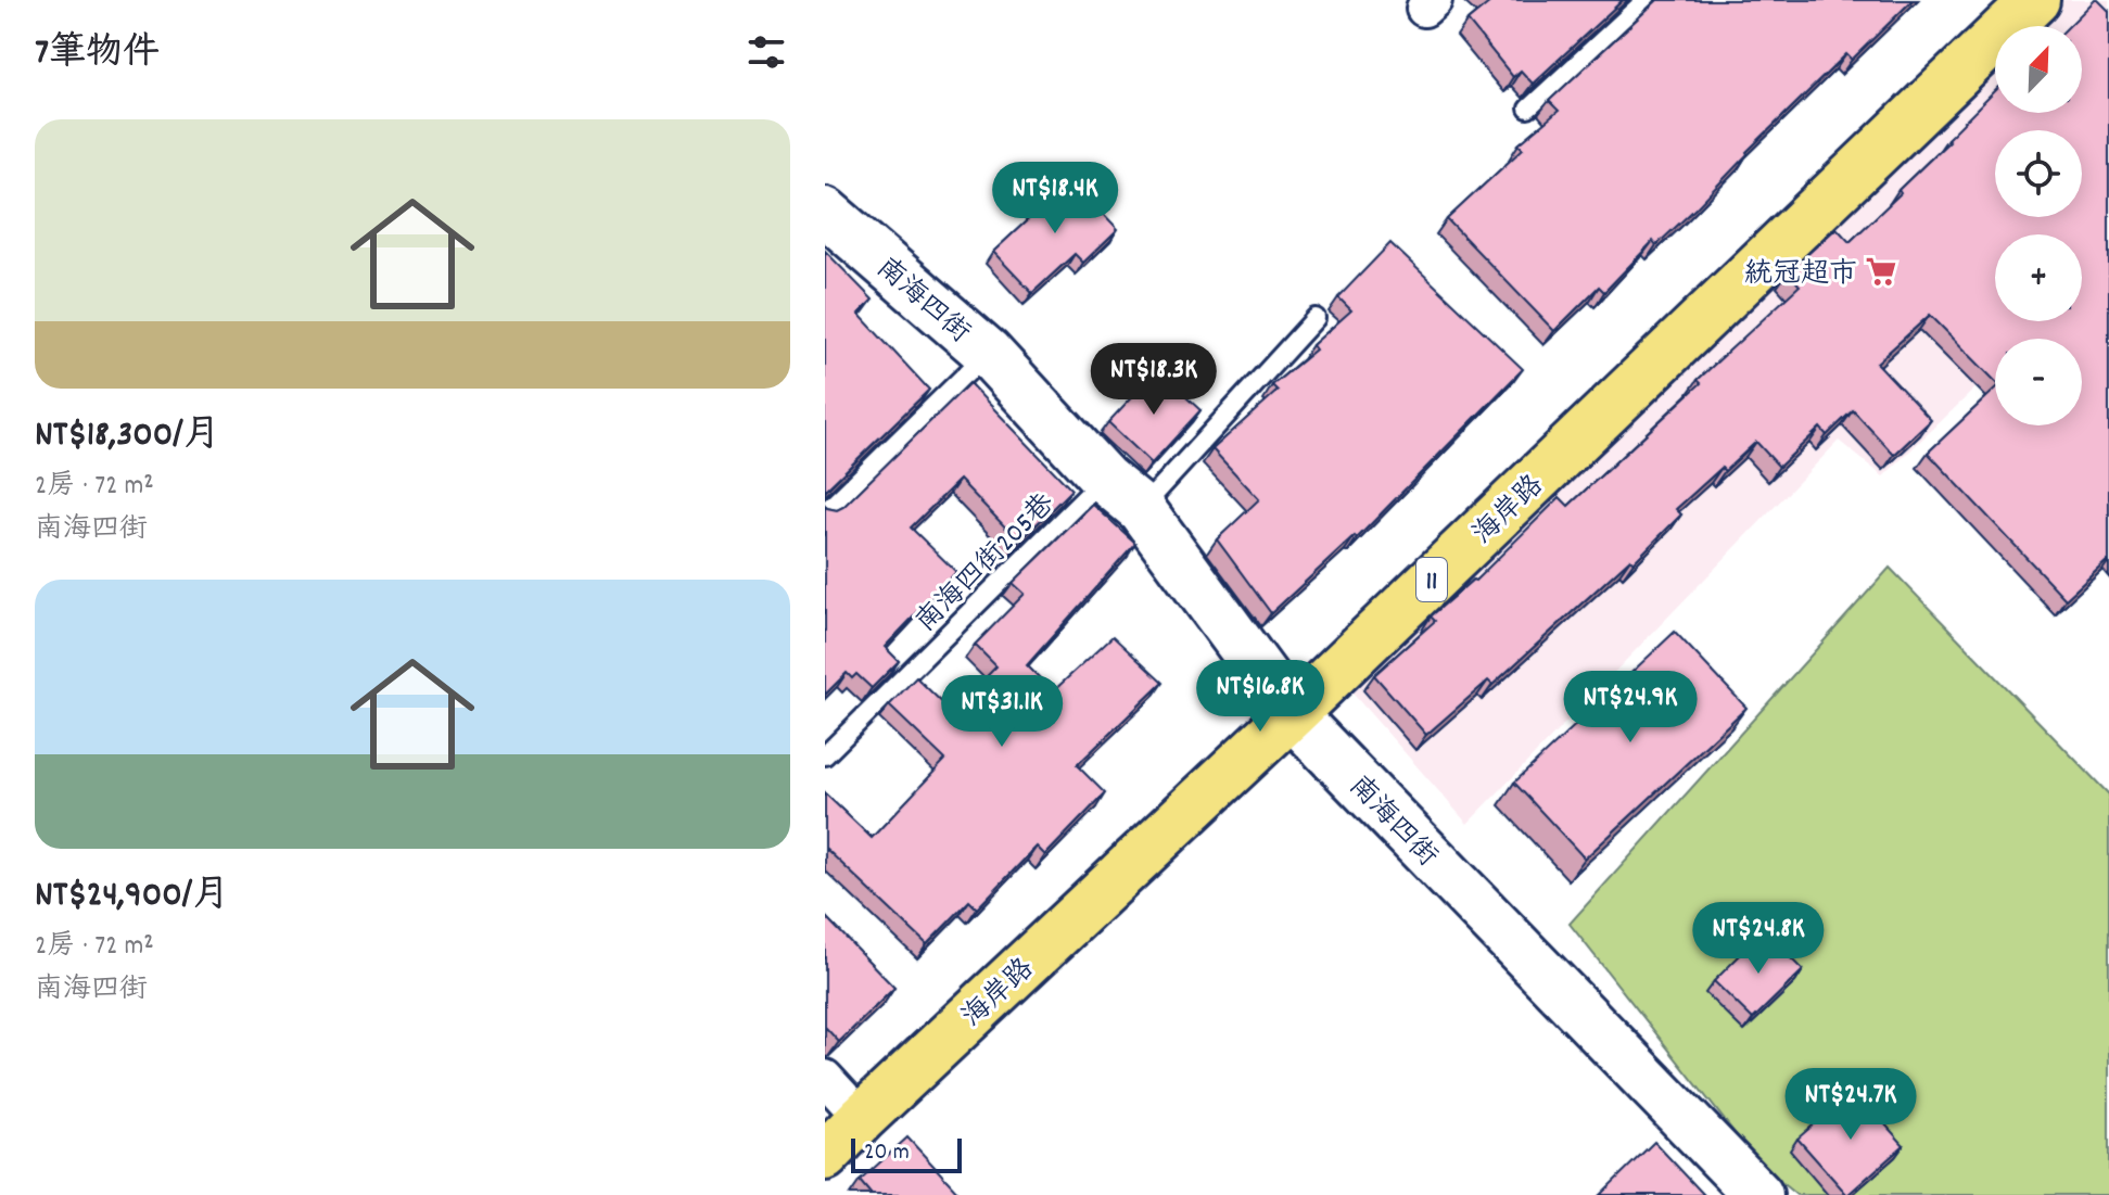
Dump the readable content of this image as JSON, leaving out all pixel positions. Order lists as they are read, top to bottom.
{
  "streets": {
    "main road": ["海岸路", "11"],
    "street": ["南海四街"],
    "lane": ["南海四街205巷"]
  },
  "crossings": [
    ["南海四街", "海岸路"],
    ["南海四街", "南海四街205巷"]
  ],
  "places": {
    "supermarket": ["統冠超市"]
  },
  "scale_bar": "20 m",
  "north": "top right",
  "page": {
    "heading": "7筆物件",
    "map_buttons": ["+", "−"],
    "list": [
      {
        "name": "NT$18,300/月",
        "note": "2房 · 72 m² · 南海四街"
      },
      {
        "name": "NT$24,900/月",
        "note": "2房 · 72 m² · 南海四街"
      }
    ],
    "price": [
      "NT$18.4K",
      "NT$18.3K",
      "NT$16.8K",
      "NT$24.9K",
      "NT$31.1K",
      "NT$24.8K",
      "NT$24.7K"
    ],
    "scale": "20 m"
  }
}
